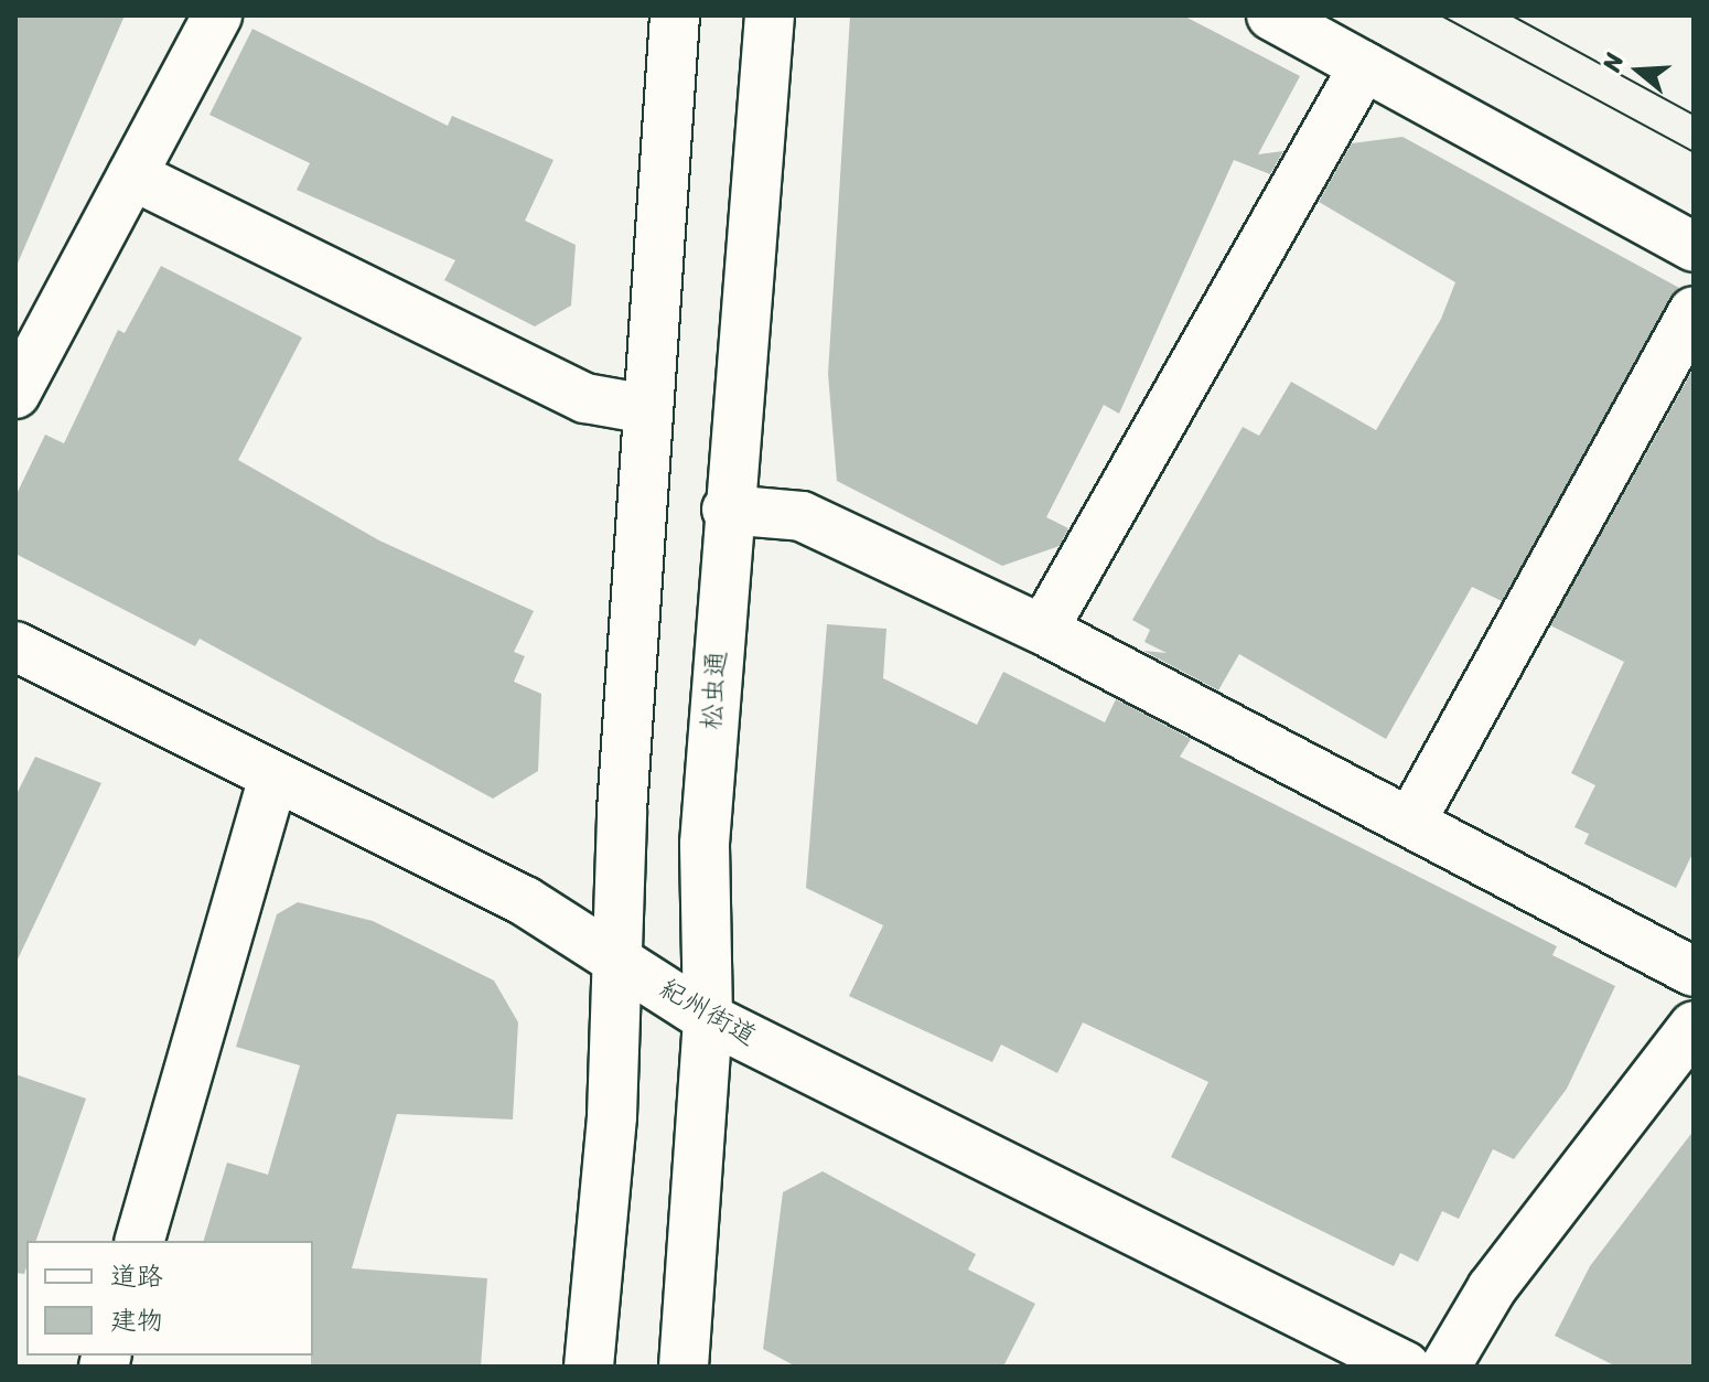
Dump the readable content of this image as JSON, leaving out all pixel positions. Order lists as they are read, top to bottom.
{
  "streets": {
    "street": ["松虫通", "紀州街道"]
  },
  "crossings": [
    ["松虫通", "紀州街道"]
  ],
  "legend": ["道路", "建物"],
  "north": "left"
}
